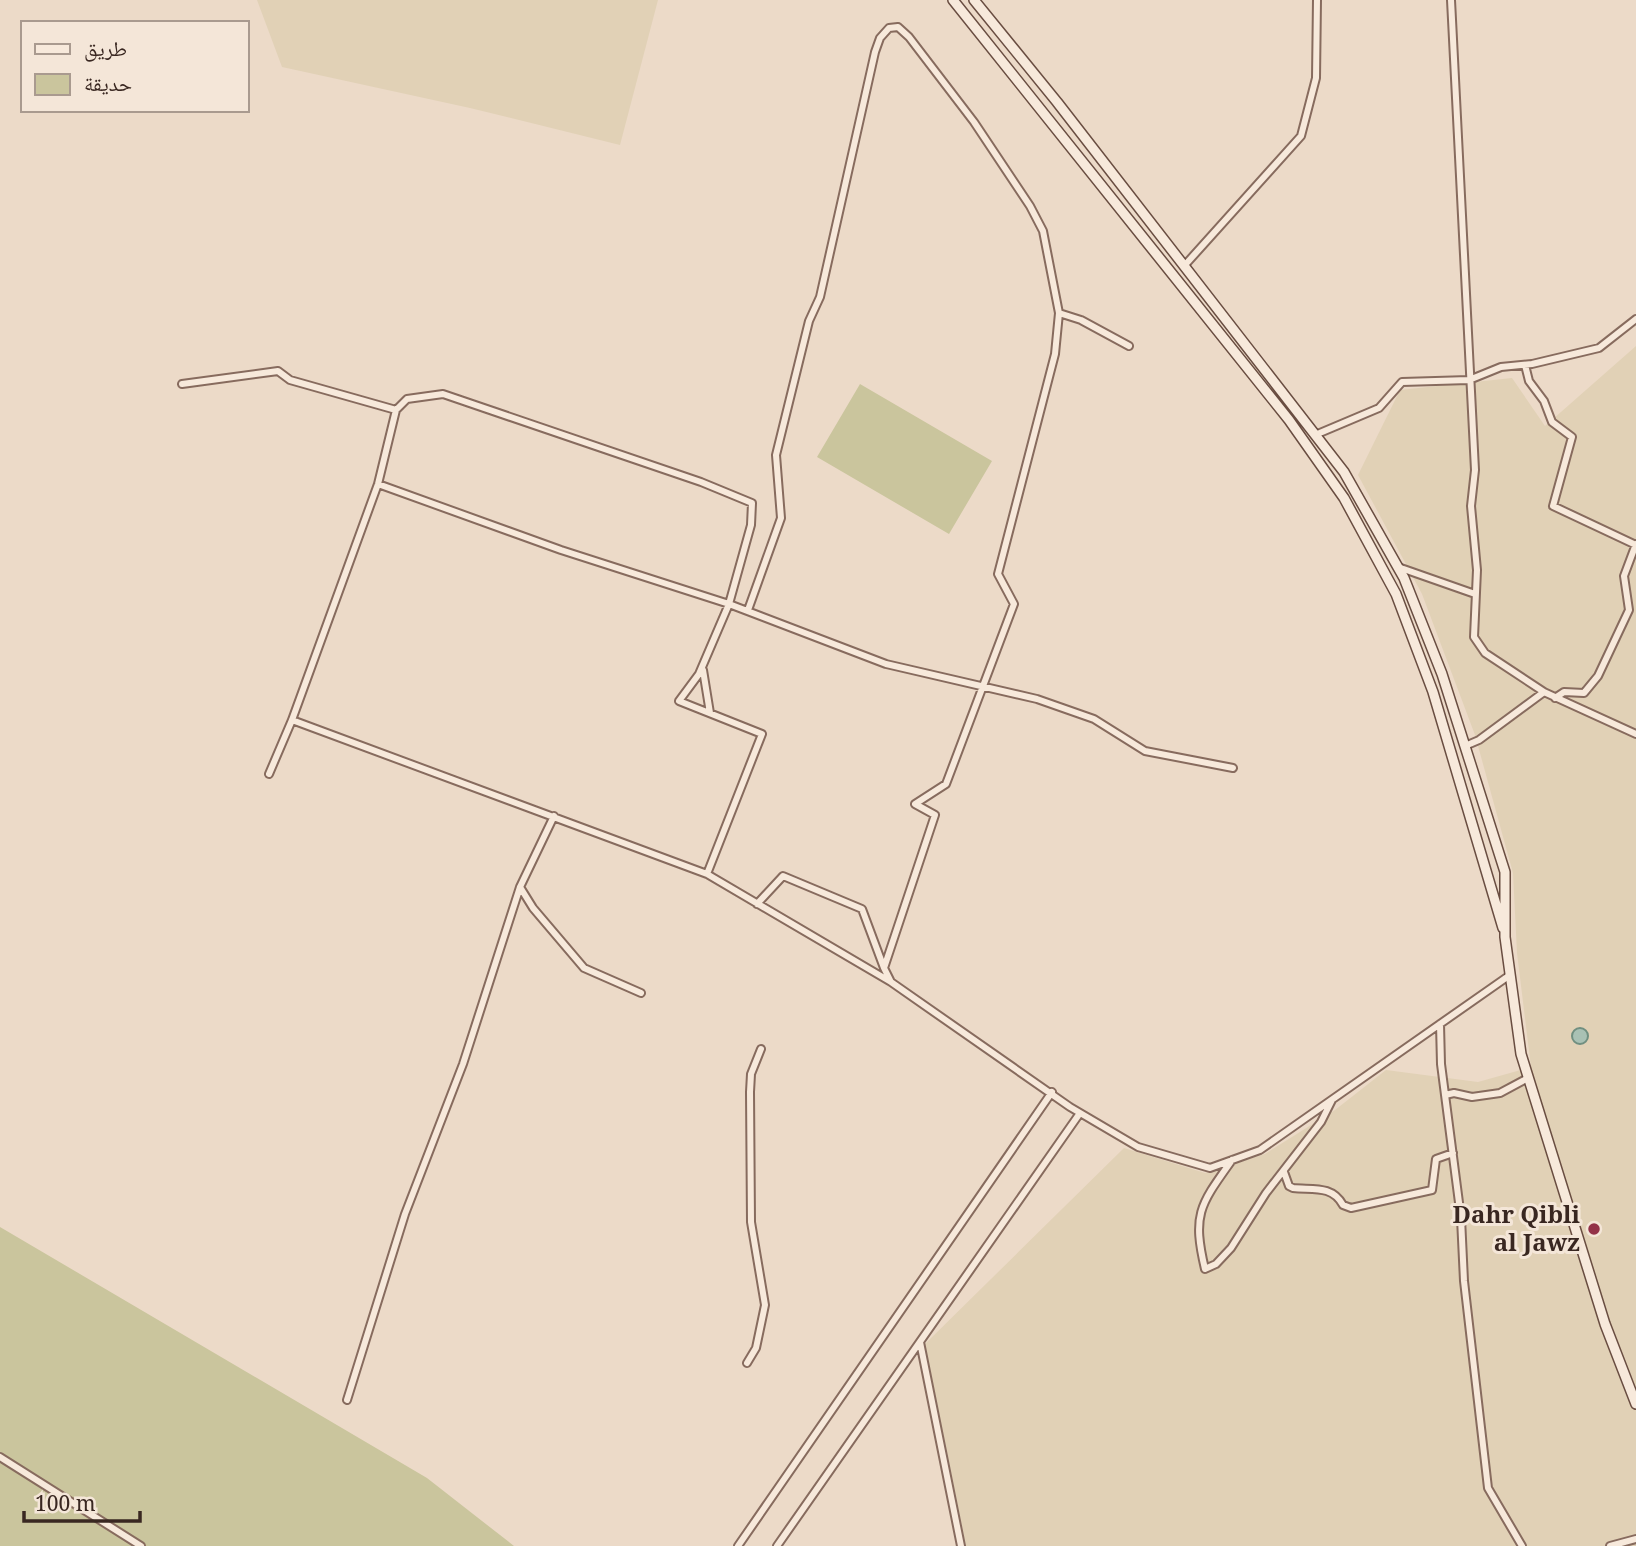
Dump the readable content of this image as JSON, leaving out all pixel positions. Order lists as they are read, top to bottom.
{
  "places": ["Dahr Qibli al Jawz"],
  "legend": ["طريق", "حديقة"],
  "scale_bar": "100 m"
}
